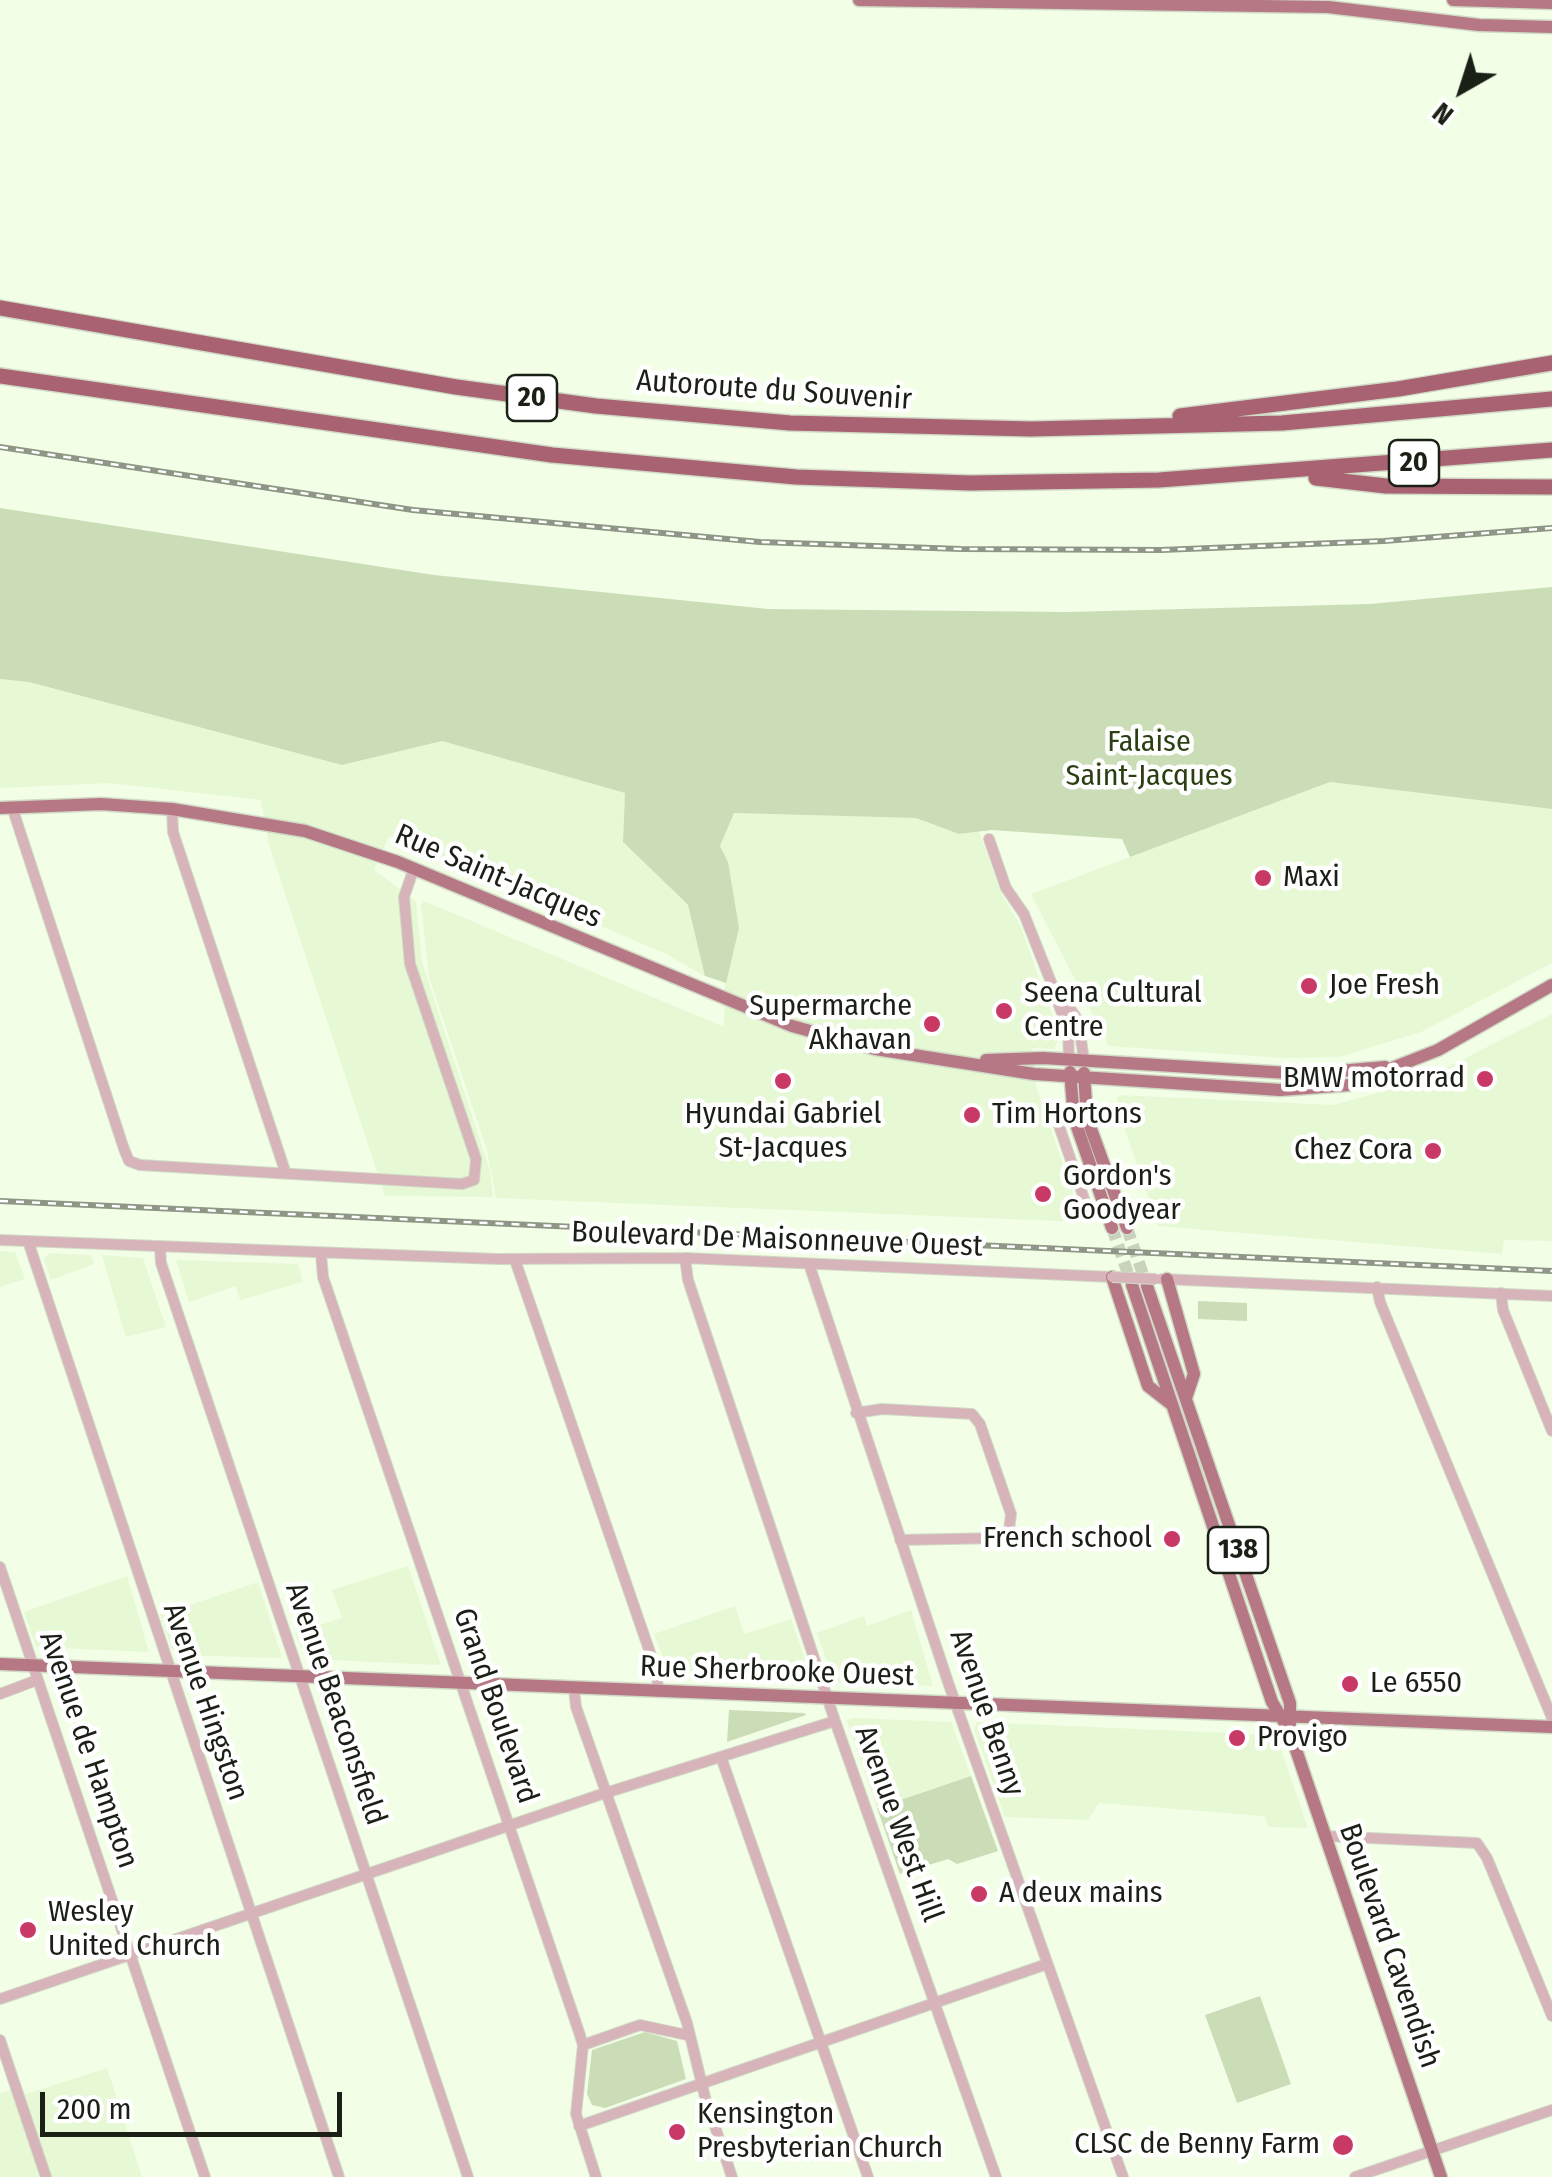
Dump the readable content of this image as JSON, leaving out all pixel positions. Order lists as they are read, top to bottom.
{
  "streets": {
    "highway": ["Autoroute du Souvenir", "20"],
    "main road": [
      "Rue Saint-Jacques",
      "138",
      "Rue Sherbrooke Ouest",
      "Boulevard Cavendish"
    ],
    "street": [
      "Boulevard De Maisonneuve Ouest",
      "Avenue Hingston",
      "Avenue Beaconsfield",
      "Grand Boulevard",
      "Avenue Benny",
      "Avenue de Hampton",
      "Avenue West Hill"
    ]
  },
  "crossings": [
    ["Boulevard De Maisonneuve Ouest", "Avenue Hingston"],
    ["Boulevard De Maisonneuve Ouest", "Avenue Beaconsfield"],
    ["Boulevard De Maisonneuve Ouest", "Grand Boulevard"],
    ["Boulevard De Maisonneuve Ouest", "Avenue Benny"],
    ["Boulevard De Maisonneuve Ouest", "Avenue West Hill"],
    ["Boulevard De Maisonneuve Ouest", "Boulevard Cavendish"],
    ["Rue Sherbrooke Ouest", "Avenue Hingston"],
    ["Rue Sherbrooke Ouest", "Avenue Beaconsfield"],
    ["Rue Sherbrooke Ouest", "Grand Boulevard"],
    ["Rue Sherbrooke Ouest", "Avenue Benny"],
    ["Rue Sherbrooke Ouest", "Avenue de Hampton"],
    ["Rue Sherbrooke Ouest", "Avenue West Hill"],
    ["Rue Sherbrooke Ouest", "Boulevard Cavendish"]
  ],
  "parks": ["Falaise Saint-Jacques"],
  "places": [
    "Maxi",
    "Joe Fresh",
    "Seena Cultural Centre",
    "Supermarche Akhavan",
    "BMW motorrad",
    "Hyundai Gabriel St-Jacques",
    "Tim Hortons",
    "Chez Cora",
    "Gordon's Goodyear",
    "French school",
    "Le 6550",
    "Provigo",
    "A deux mains",
    "Wesley United Church",
    "Kensington Presbyterian Church",
    "CLSC de Benny Farm"
  ],
  "scale_bar": "200 m",
  "north": "bottom left"
}
